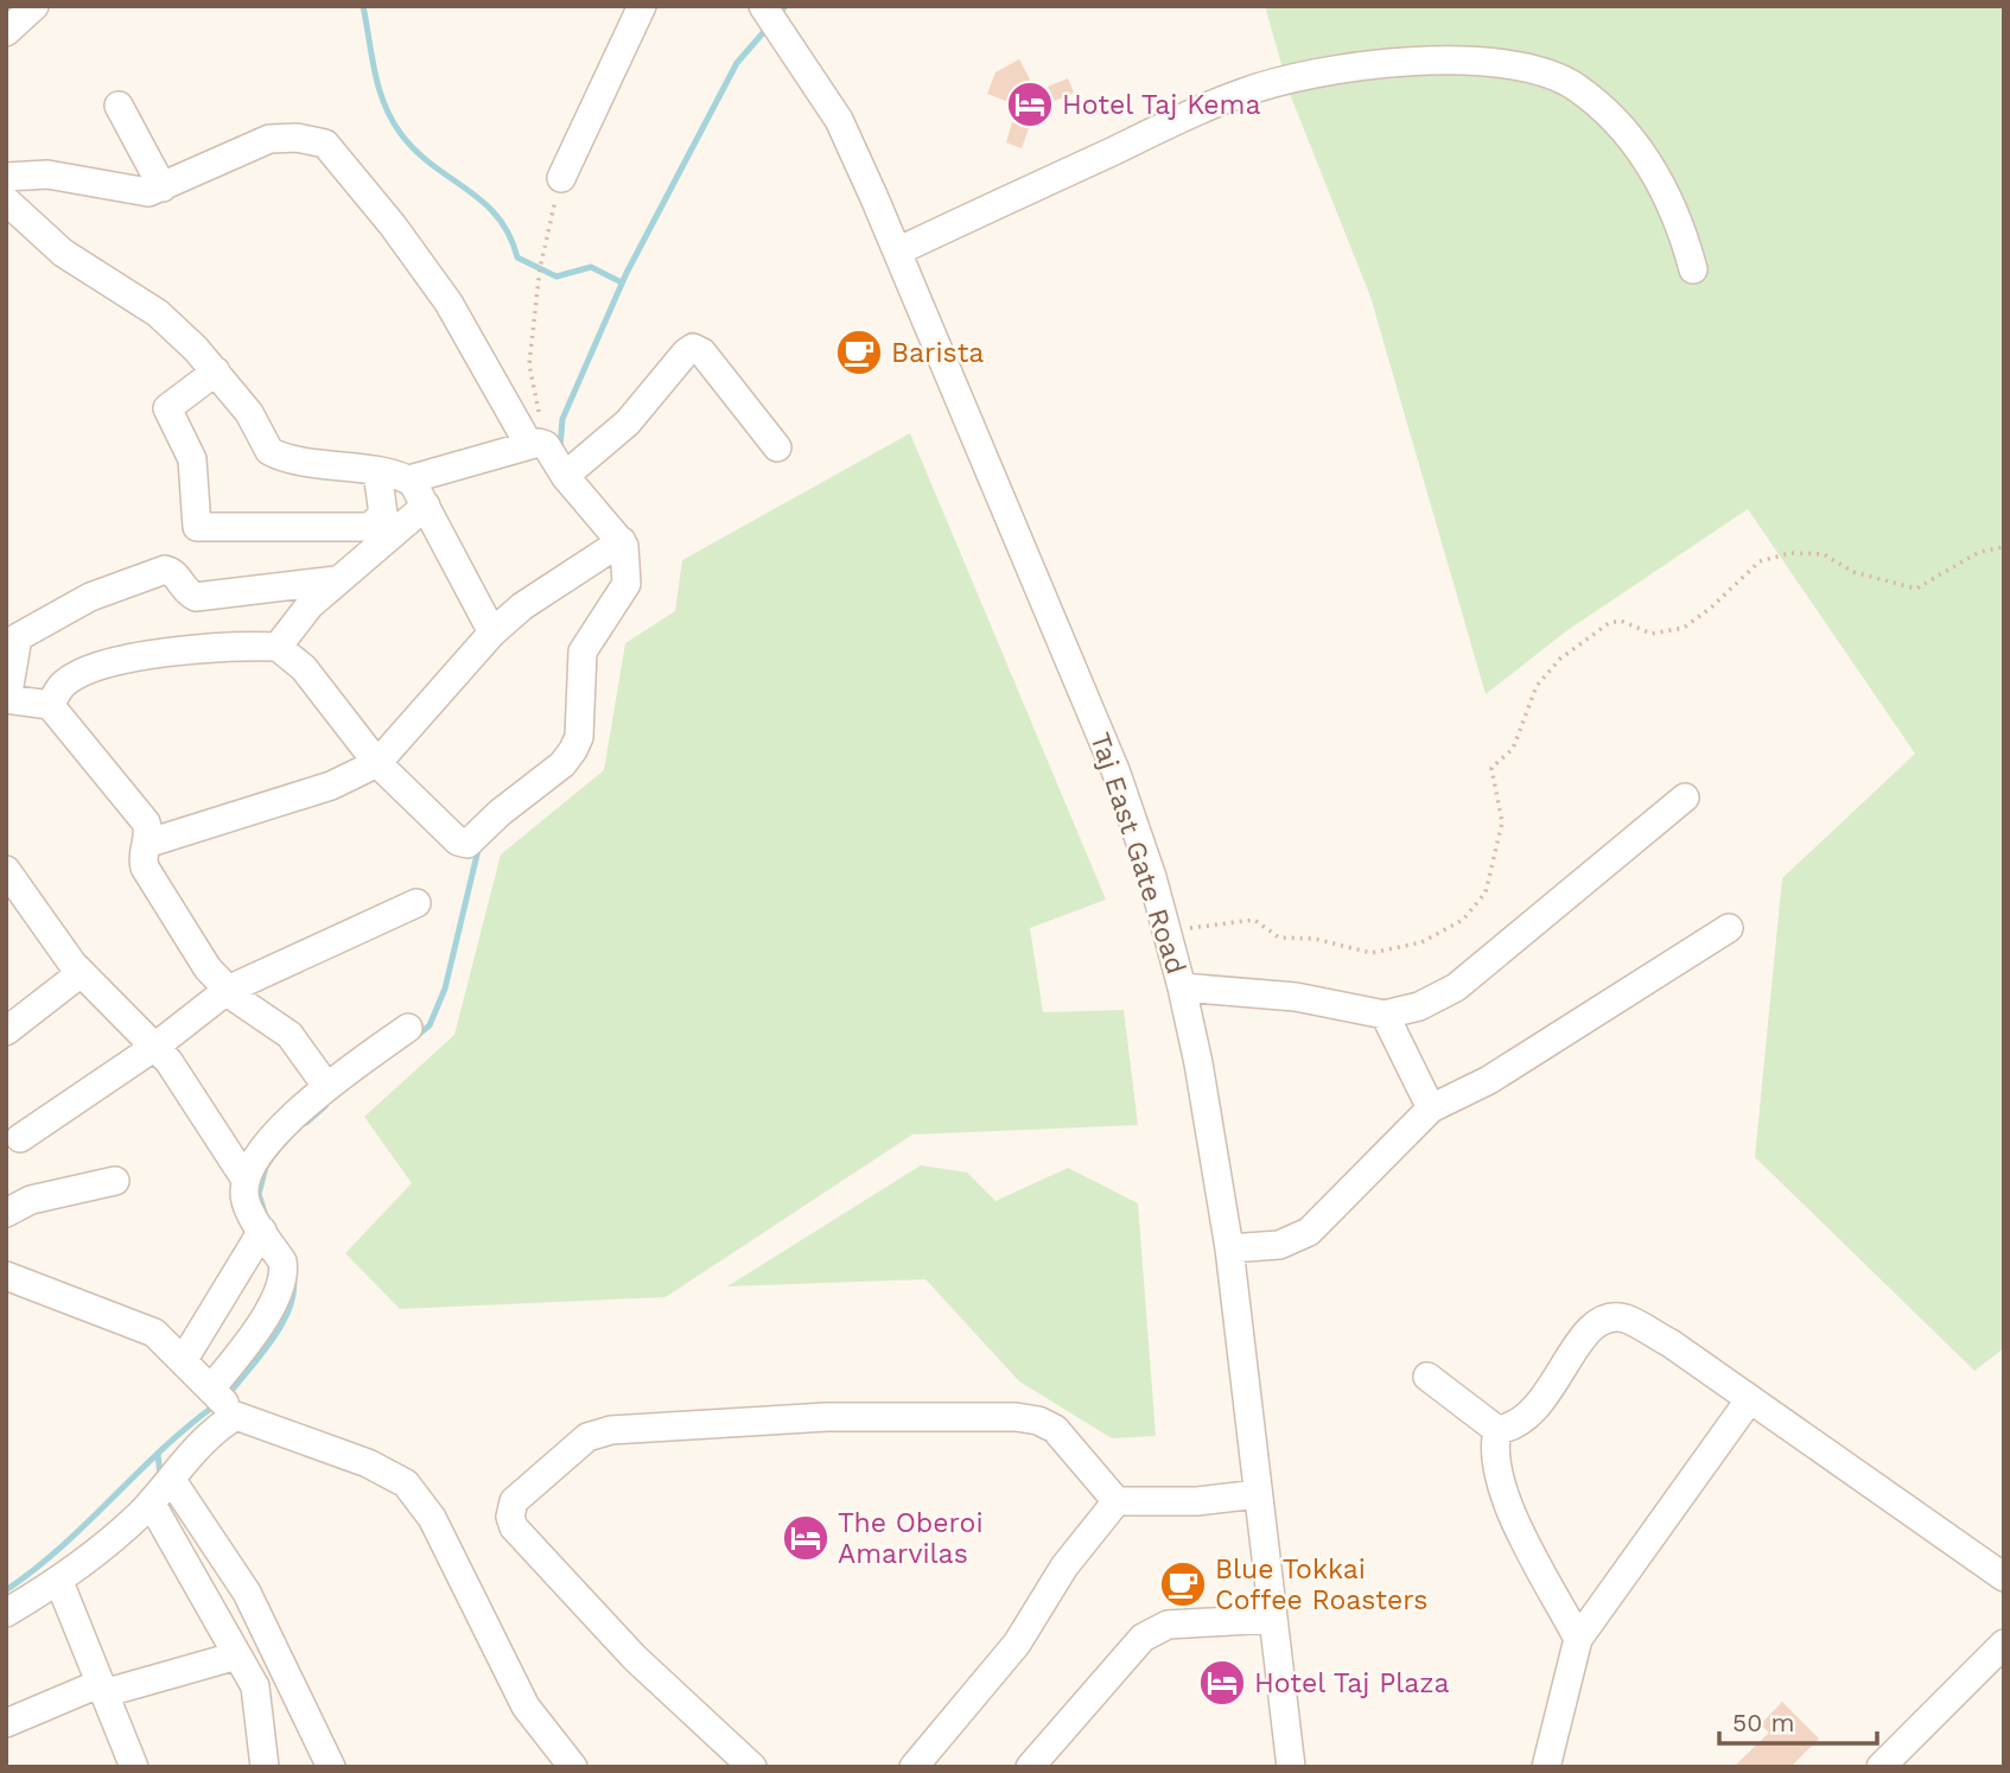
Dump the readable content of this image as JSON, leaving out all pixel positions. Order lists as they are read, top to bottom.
{
  "streets": {
    "street": ["Taj East Gate Road"]
  },
  "places": {
    "hotel": ["Hotel Taj Kema", "The Oberoi Amarvilas", "Hotel Taj Plaza"],
    "cafe": ["Barista", "Blue Tokkai Coffee Roasters"]
  },
  "scale_bar": "50 m"
}
